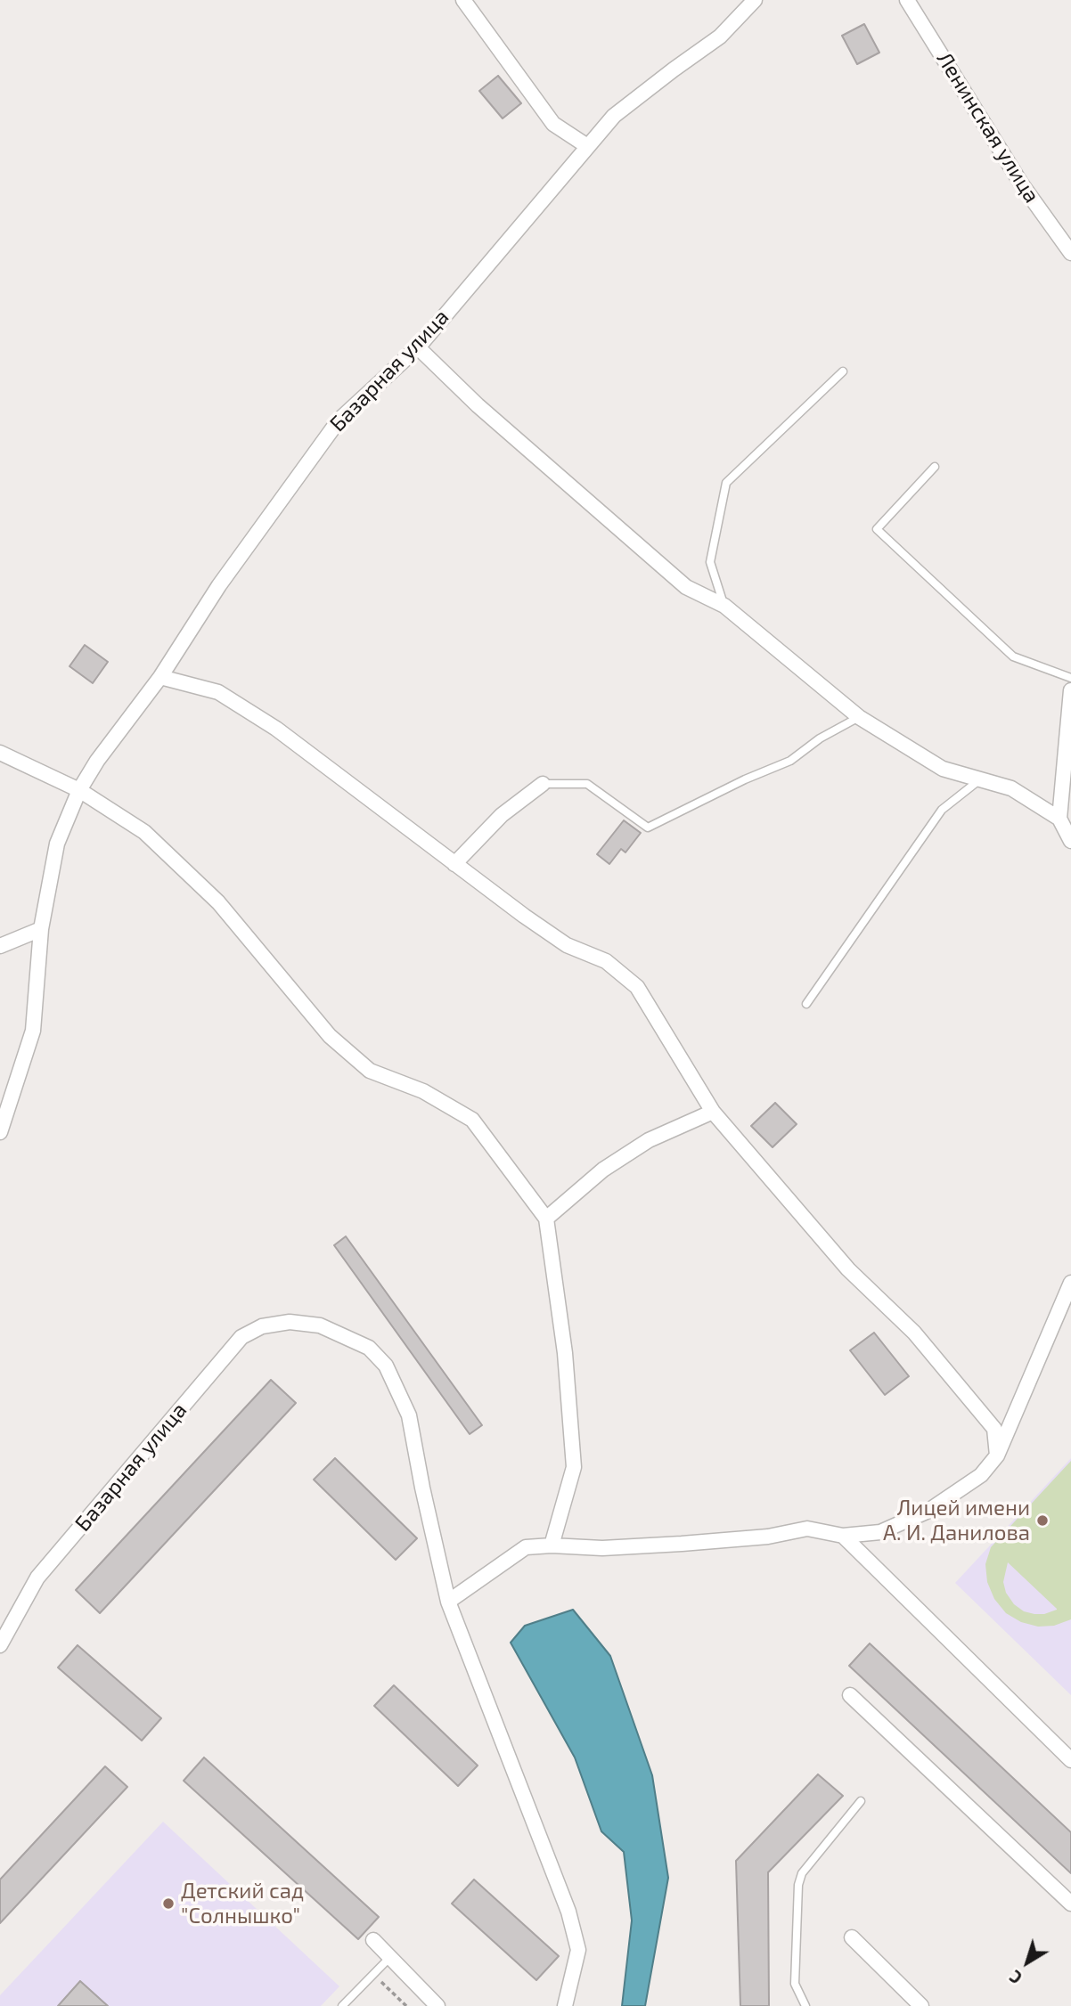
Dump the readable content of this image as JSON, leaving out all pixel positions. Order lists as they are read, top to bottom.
{
  "streets": {
    "street": ["Ленинская улица", "Базарная улица"]
  },
  "places": ["Лицей имени А. И. Данилова", "Детский сад \"Солнышко\""],
  "north": "bottom left"
}
